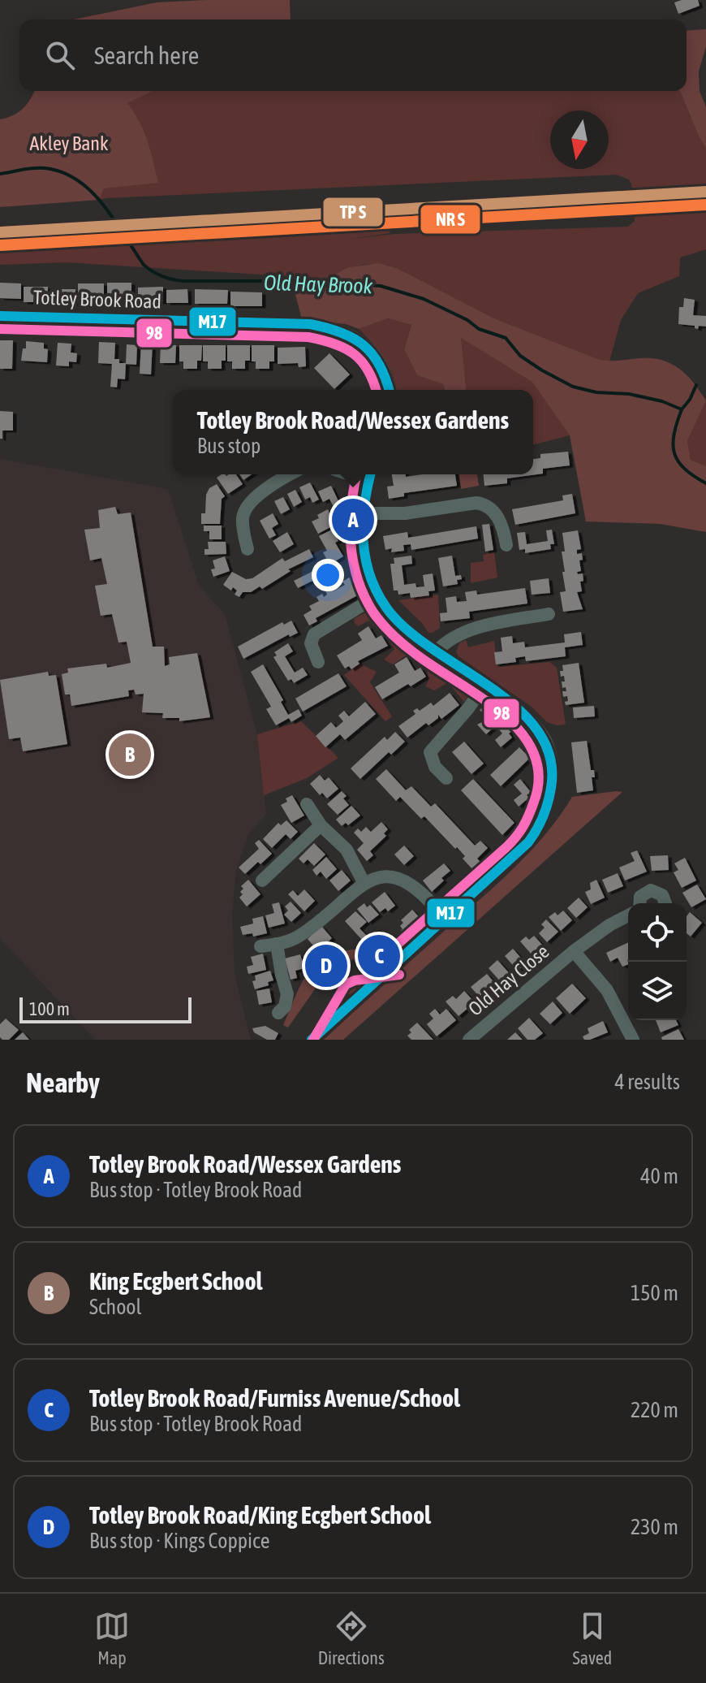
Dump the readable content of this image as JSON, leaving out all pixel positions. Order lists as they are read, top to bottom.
{
  "streets": {
    "street": ["Totley Brook Road", "Old Hay Close"]
  },
  "water": ["Old Hay Brook"],
  "parks": ["Akley Bank"],
  "lines": ["transit line M17", "transit line 98"],
  "scale_bar": "100 m",
  "north": "bottom",
  "page": {
    "search": "Search here",
    "popup": ["Totley Brook Road/Wessex Gardens", "Bus stop"],
    "pins": [
      "A",
      "B",
      "C",
      "D"
    ],
    "scale": "100 m",
    "heading": ["Nearby", "4 results"],
    "list": [
      {
        "mark": "A",
        "name": "Totley Brook Road/Wessex Gardens",
        "note": "Bus stop · Totley Brook Road",
        "value": "40 m"
      },
      {
        "mark": "B",
        "name": "King Ecgbert School",
        "note": "School",
        "value": "150 m"
      },
      {
        "mark": "C",
        "name": "Totley Brook Road/Furniss Avenue/School",
        "note": "Bus stop · Totley Brook Road",
        "value": "220 m"
      },
      {
        "mark": "D",
        "name": "Totley Brook Road/King Ecgbert School",
        "note": "Bus stop · Kings Coppice",
        "value": "230 m"
      }
    ],
    "nav": ["Map", "Directions", "Saved"]
  }
}
